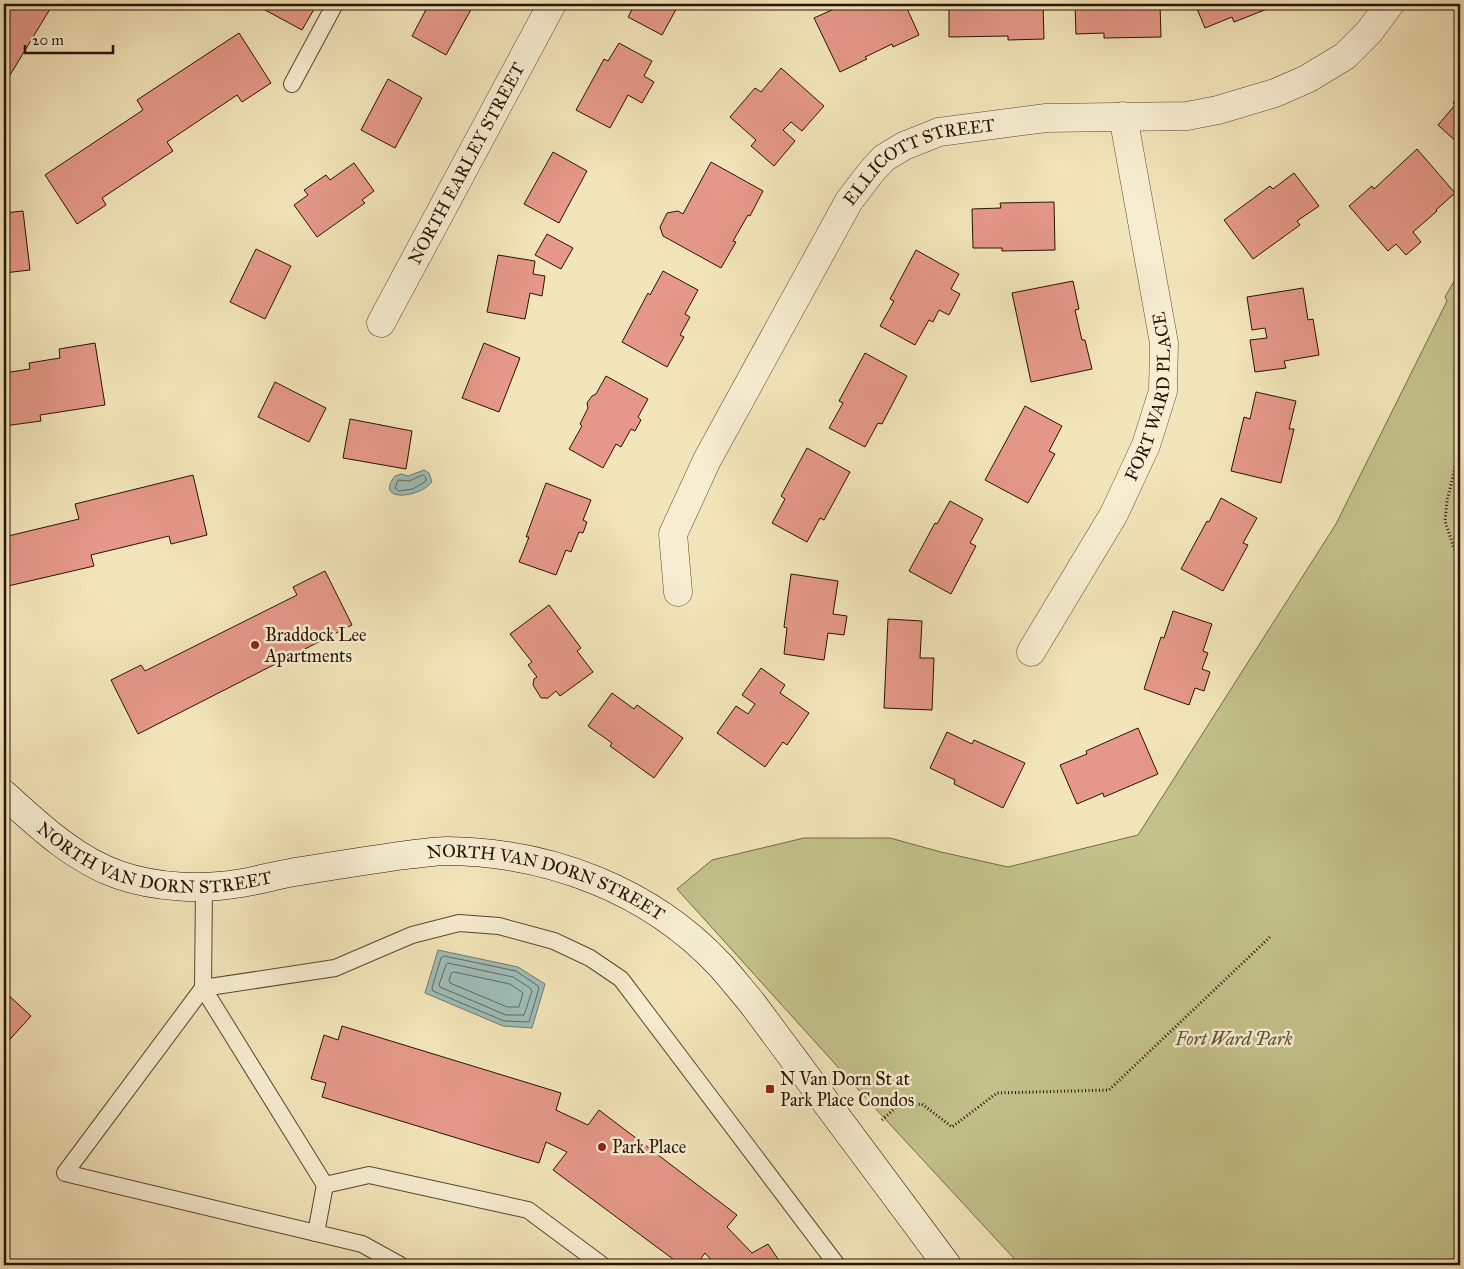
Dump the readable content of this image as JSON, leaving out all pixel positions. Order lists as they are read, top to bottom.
{
  "streets": {
    "street": [
      "NORTH EARLEY STREET",
      "ELLICOTT STREET",
      "FORT WARD PLACE",
      "NORTH VAN DORN STREET"
    ]
  },
  "crossings": [
    ["ELLICOTT STREET", "FORT WARD PLACE"]
  ],
  "parks": ["Fort Ward Park"],
  "places": {
    "other": ["Braddock Lee Apartments", "Park Place"],
    "transit": ["N Van Dorn St at Park Place Condos"]
  },
  "scale_bar": "20 m"
}
